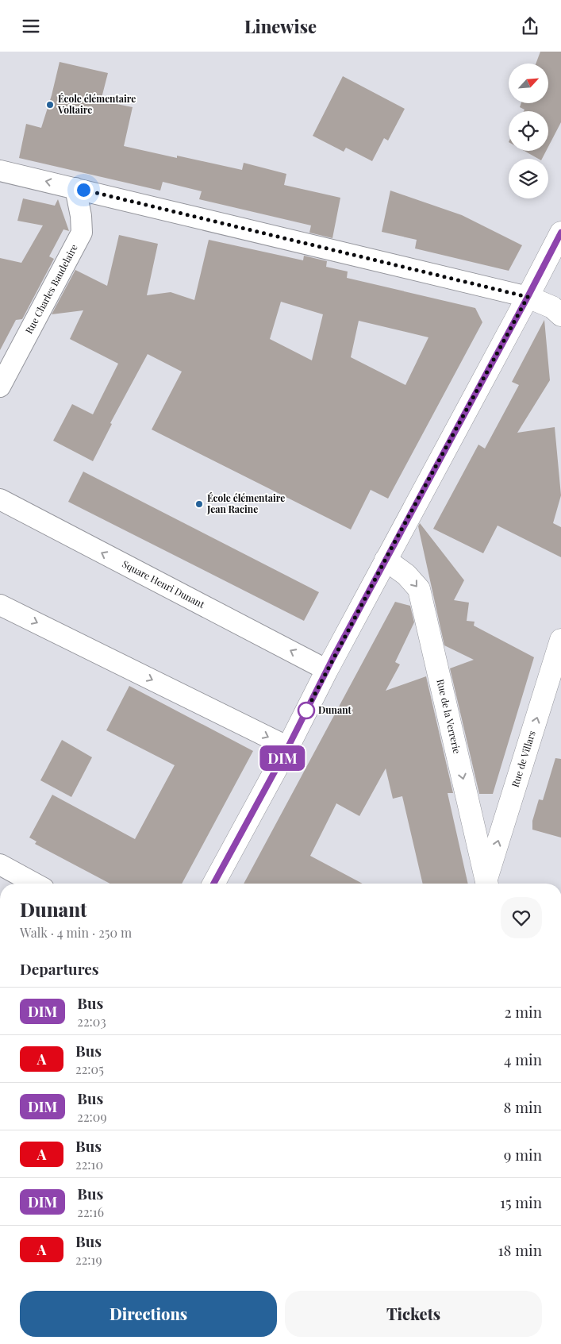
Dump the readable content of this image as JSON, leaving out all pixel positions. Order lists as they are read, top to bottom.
{
  "streets": {
    "main road": ["Rue de la Verrerie", "Rue de Villars"],
    "street": ["Rue Charles Baudelaire", "Square Henri Dunant"]
  },
  "one_way": ["Rue de la Verrerie", "Rue de Villars"],
  "places": ["École élémentaire Voltaire", "École élémentaire Jean Racine", "Dunant"],
  "lines": ["bus line DIM"],
  "north": "top right",
  "page": {
    "header": "Linewise",
    "on_map": "DIM",
    "heading": [
      ["Dunant", "Walk · 4 min · 250 m"],
      "Departures"
    ],
    "list": [
      {
        "mark": "DIM",
        "name": "Bus",
        "note": "22:03",
        "value": "2 min"
      },
      {
        "mark": "A",
        "name": "Bus",
        "note": "22:05",
        "value": "4 min"
      },
      {
        "mark": "DIM",
        "name": "Bus",
        "note": "22:09",
        "value": "8 min"
      },
      {
        "mark": "A",
        "name": "Bus",
        "note": "22:10",
        "value": "9 min"
      },
      {
        "mark": "DIM",
        "name": "Bus",
        "note": "22:16",
        "value": "15 min"
      },
      {
        "mark": "A",
        "name": "Bus",
        "note": "22:19",
        "value": "18 min"
      }
    ],
    "buttons": ["Directions", "Tickets"]
  }
}
